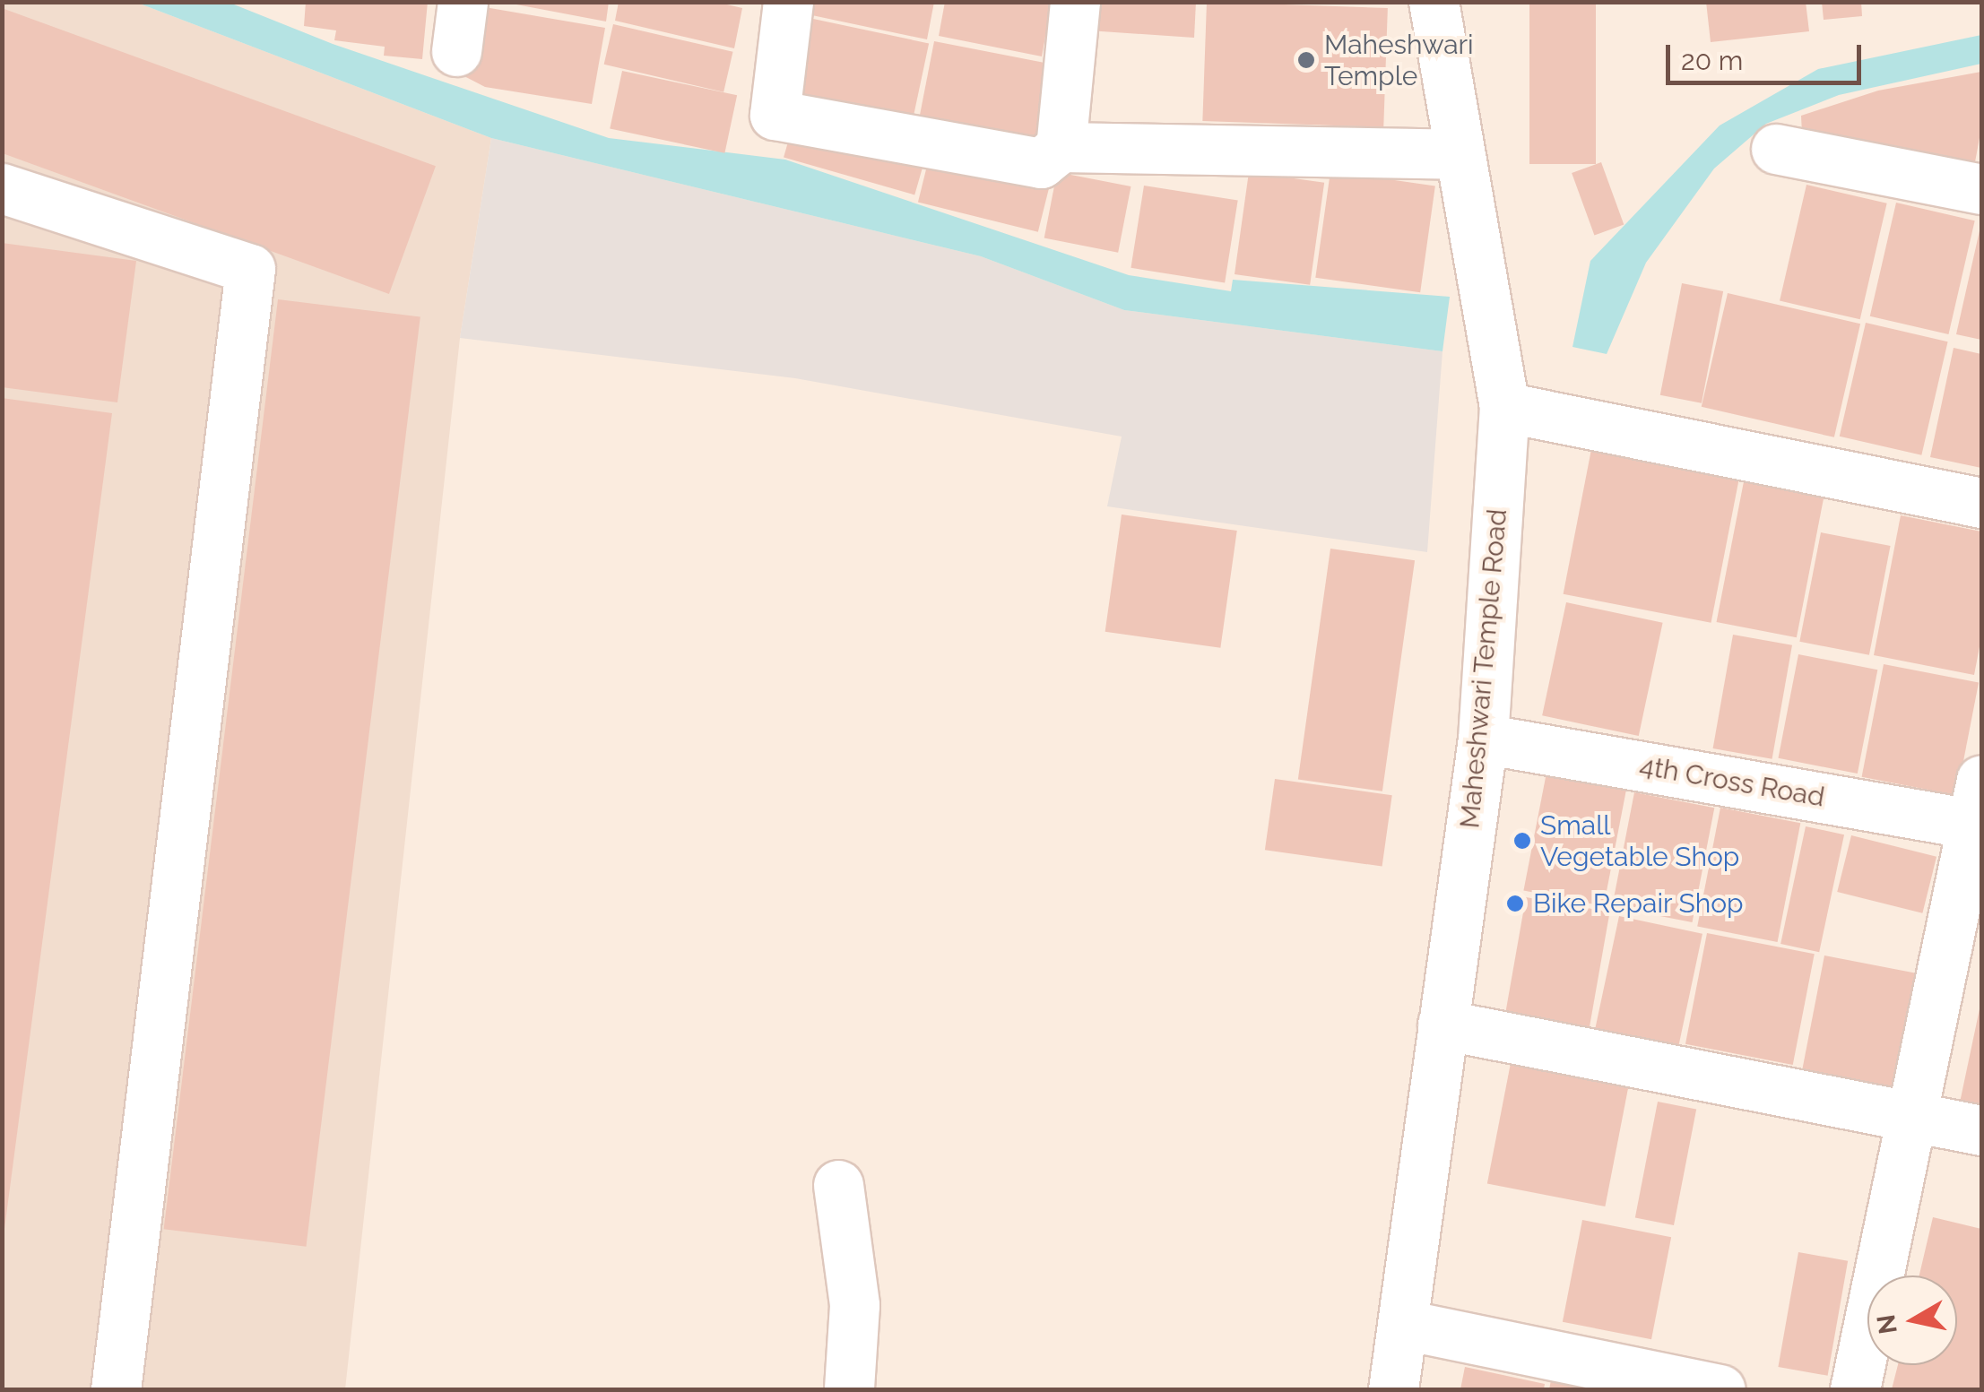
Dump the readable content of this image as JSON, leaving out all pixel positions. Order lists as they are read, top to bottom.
{
  "streets": {
    "street": ["Maheshwari Temple Road", "4th Cross Road"]
  },
  "crossings": [
    ["Maheshwari Temple Road", "4th Cross Road"]
  ],
  "places": ["Maheshwari Temple", "Small Vegetable Shop", "Bike Repair Shop"],
  "scale_bar": "20 m",
  "north": "left"
}
